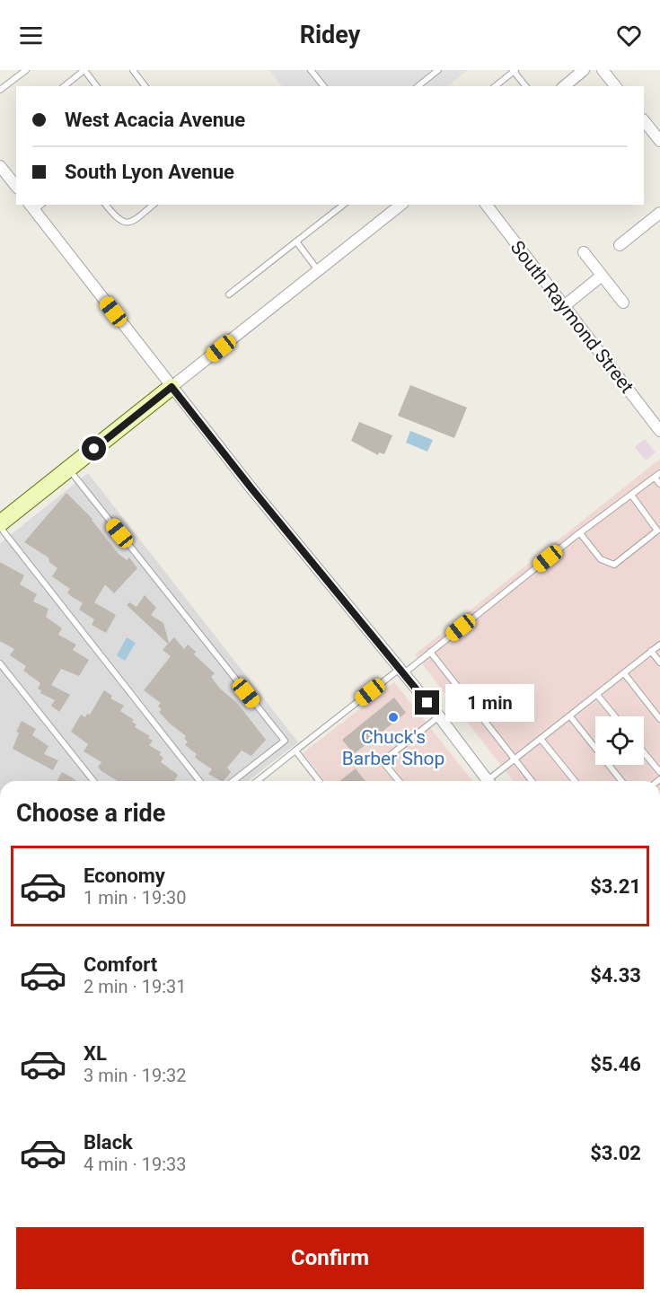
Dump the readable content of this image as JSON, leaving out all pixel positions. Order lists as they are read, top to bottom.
{
  "streets": {
    "street": ["South Raymond Street"]
  },
  "places": ["Chuck's Barber Shop"],
  "page": {
    "header": "Ridey",
    "banner": ["West Acacia Avenue", "South Lyon Avenue"],
    "bubble": "1 min",
    "heading": "Choose a ride",
    "list": [
      {
        "name": "Economy",
        "note": "1 min · 19:30",
        "value": "$3.21"
      },
      {
        "name": "Comfort",
        "note": "2 min · 19:31",
        "value": "$4.33"
      },
      {
        "name": "XL",
        "note": "3 min · 19:32",
        "value": "$5.46"
      },
      {
        "name": "Black",
        "note": "4 min · 19:33",
        "value": "$3.02"
      }
    ],
    "buttons": "Confirm"
  }
}
